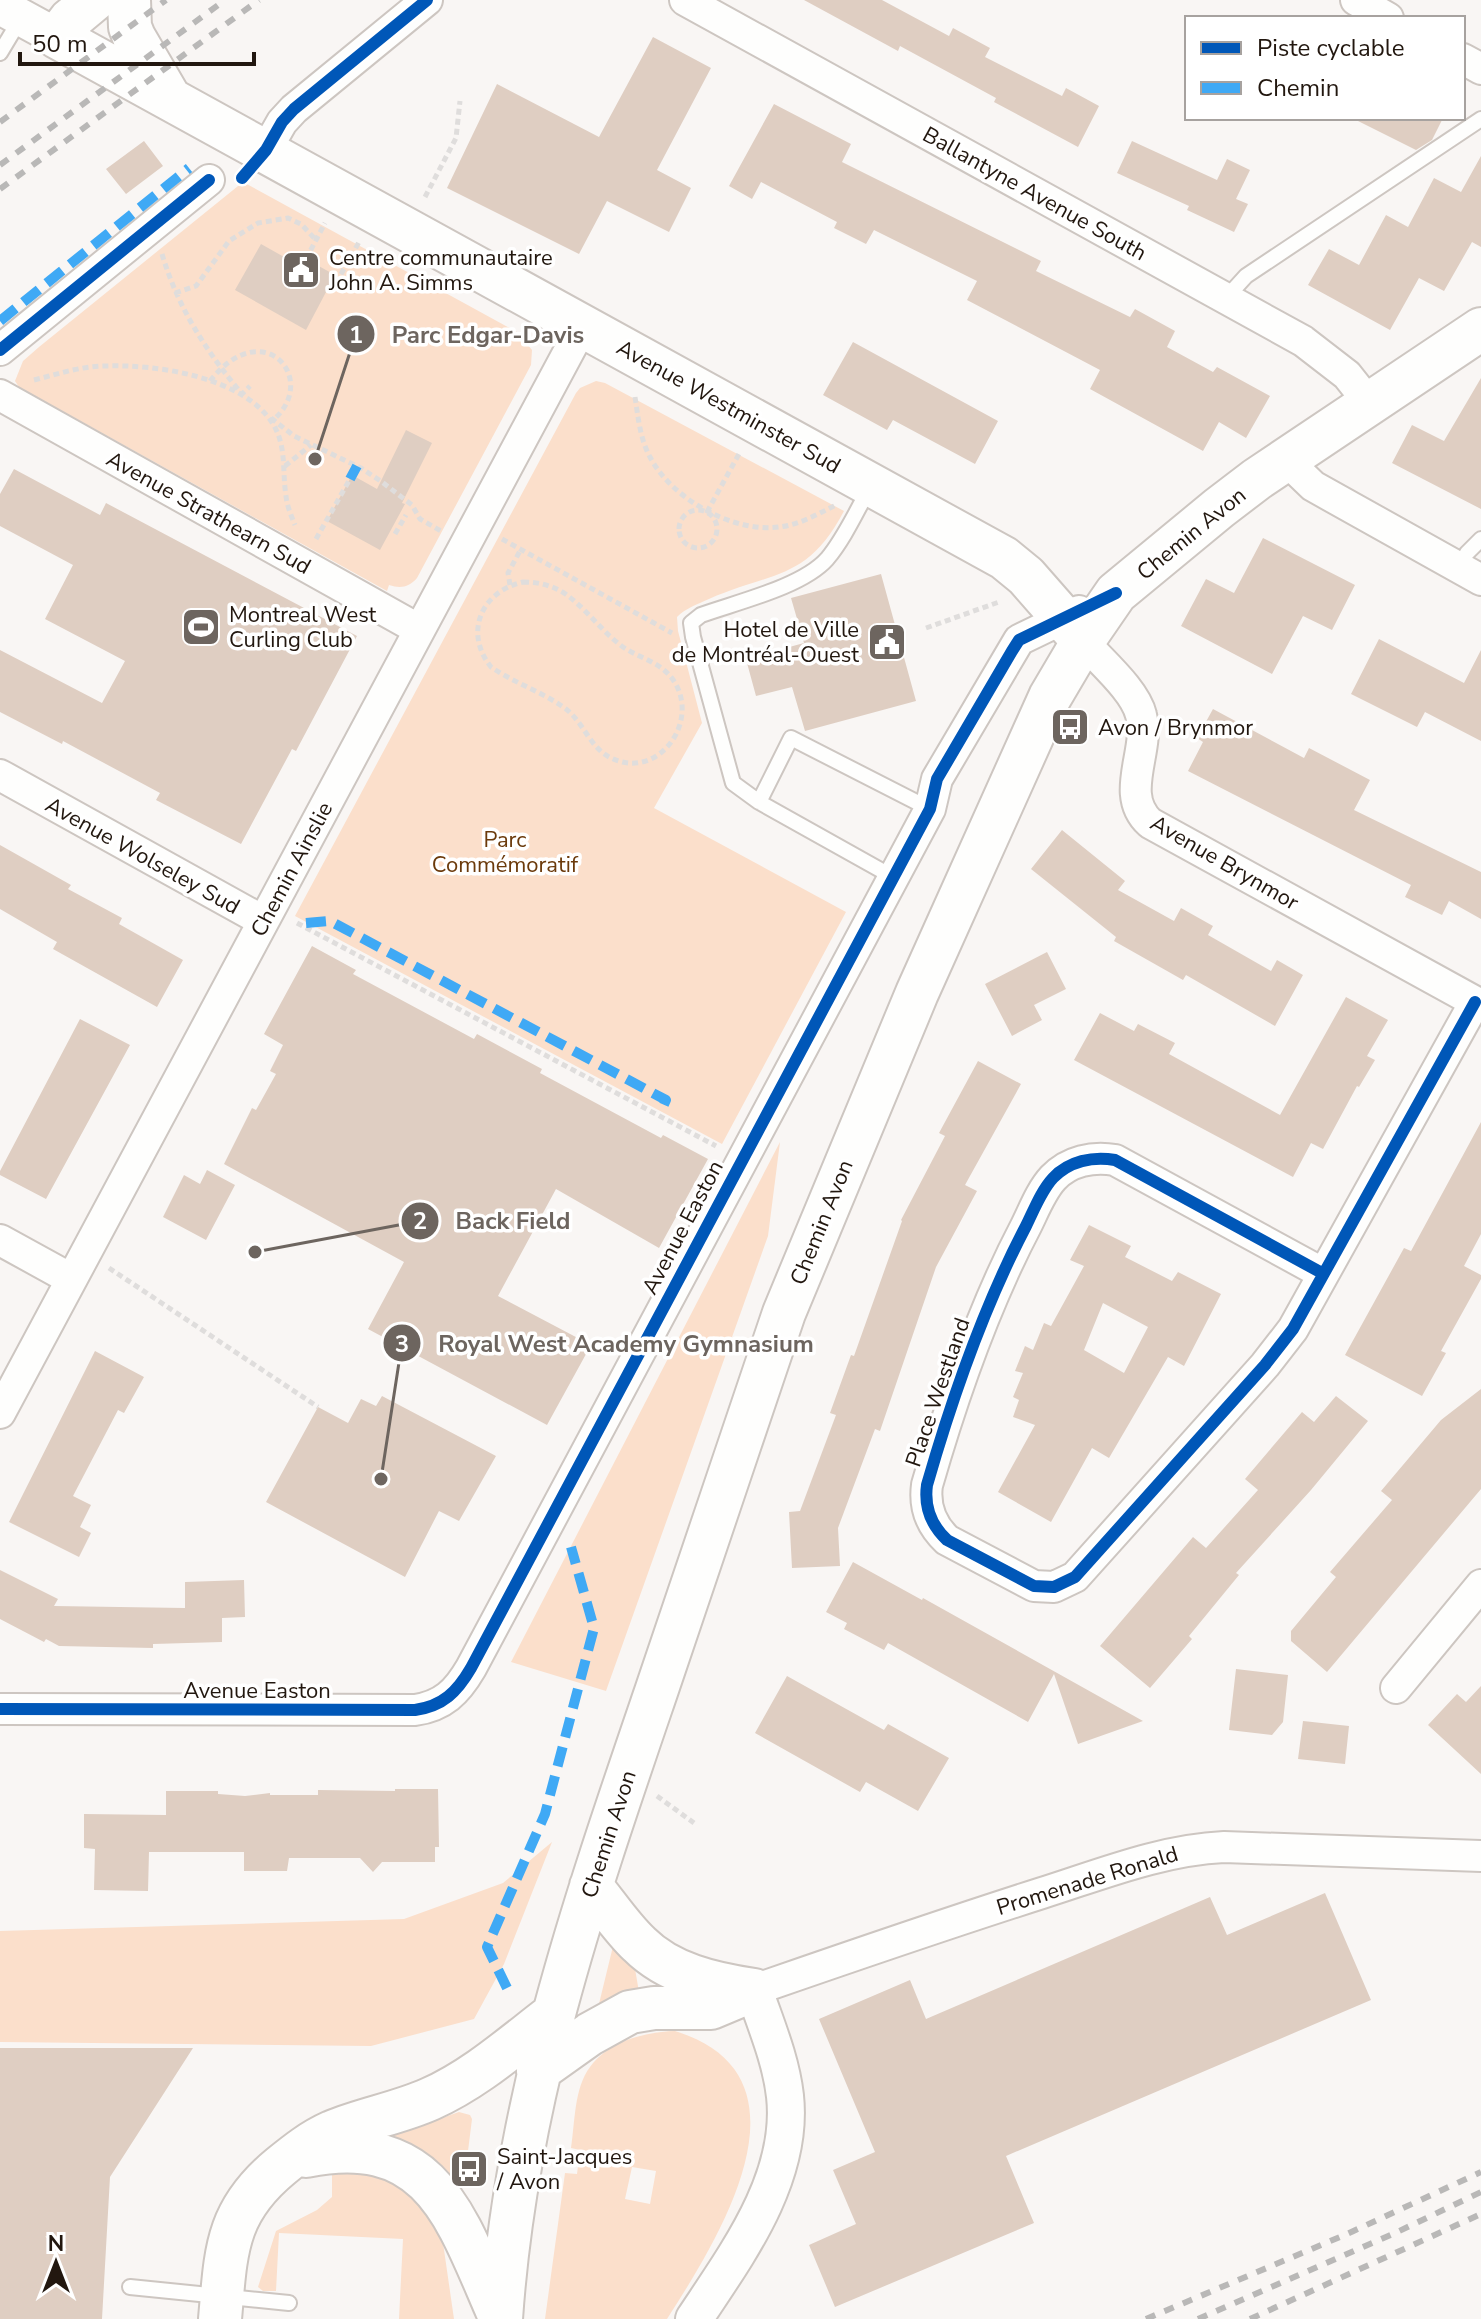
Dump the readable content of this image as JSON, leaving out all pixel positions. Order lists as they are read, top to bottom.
{
  "streets": {
    "main road": ["Avenue Westminster Sud", "Chemin Avon"],
    "street": [
      "Ballantyne Avenue South",
      "Avenue Strathearn Sud",
      "Avenue Wolseley Sud",
      "Avenue Brynmor",
      "Chemin Ainslie",
      "Avenue Easton",
      "Place Westland",
      "Promenade Ronald"
    ]
  },
  "crossings": [
    ["Ballantyne Avenue South", "Chemin Avon"],
    ["Avenue Westminster Sud", "Chemin Avon"],
    ["Avenue Westminster Sud", "Avenue Brynmor"],
    ["Avenue Westminster Sud", "Chemin Ainslie"],
    ["Avenue Westminster Sud", "Avenue Easton"],
    ["Avenue Strathearn Sud", "Chemin Ainslie"],
    ["Chemin Avon", "Avenue Brynmor"],
    ["Chemin Avon", "Avenue Easton"],
    ["Avenue Wolseley Sud", "Chemin Ainslie"],
    ["Avenue Brynmor", "Avenue Easton"],
    ["Avenue Brynmor", "Place Westland"]
  ],
  "parks": ["Parc Commémoratif"],
  "places": {
    "public building": ["Centre communautaire John A. Simms", "Hotel de Ville de Montréal-Ouest"],
    "other": ["Parc Edgar-Davis", "Back Field", "Royal West Academy Gymnasium"],
    "sports": ["Montreal West Curling Club"],
    "bus stop": ["Avon / Brynmor", "Saint-Jacques / Avon"]
  },
  "legend": ["Piste cyclable", "Chemin"],
  "scale_bar": "50 m",
  "north": "top"
}
